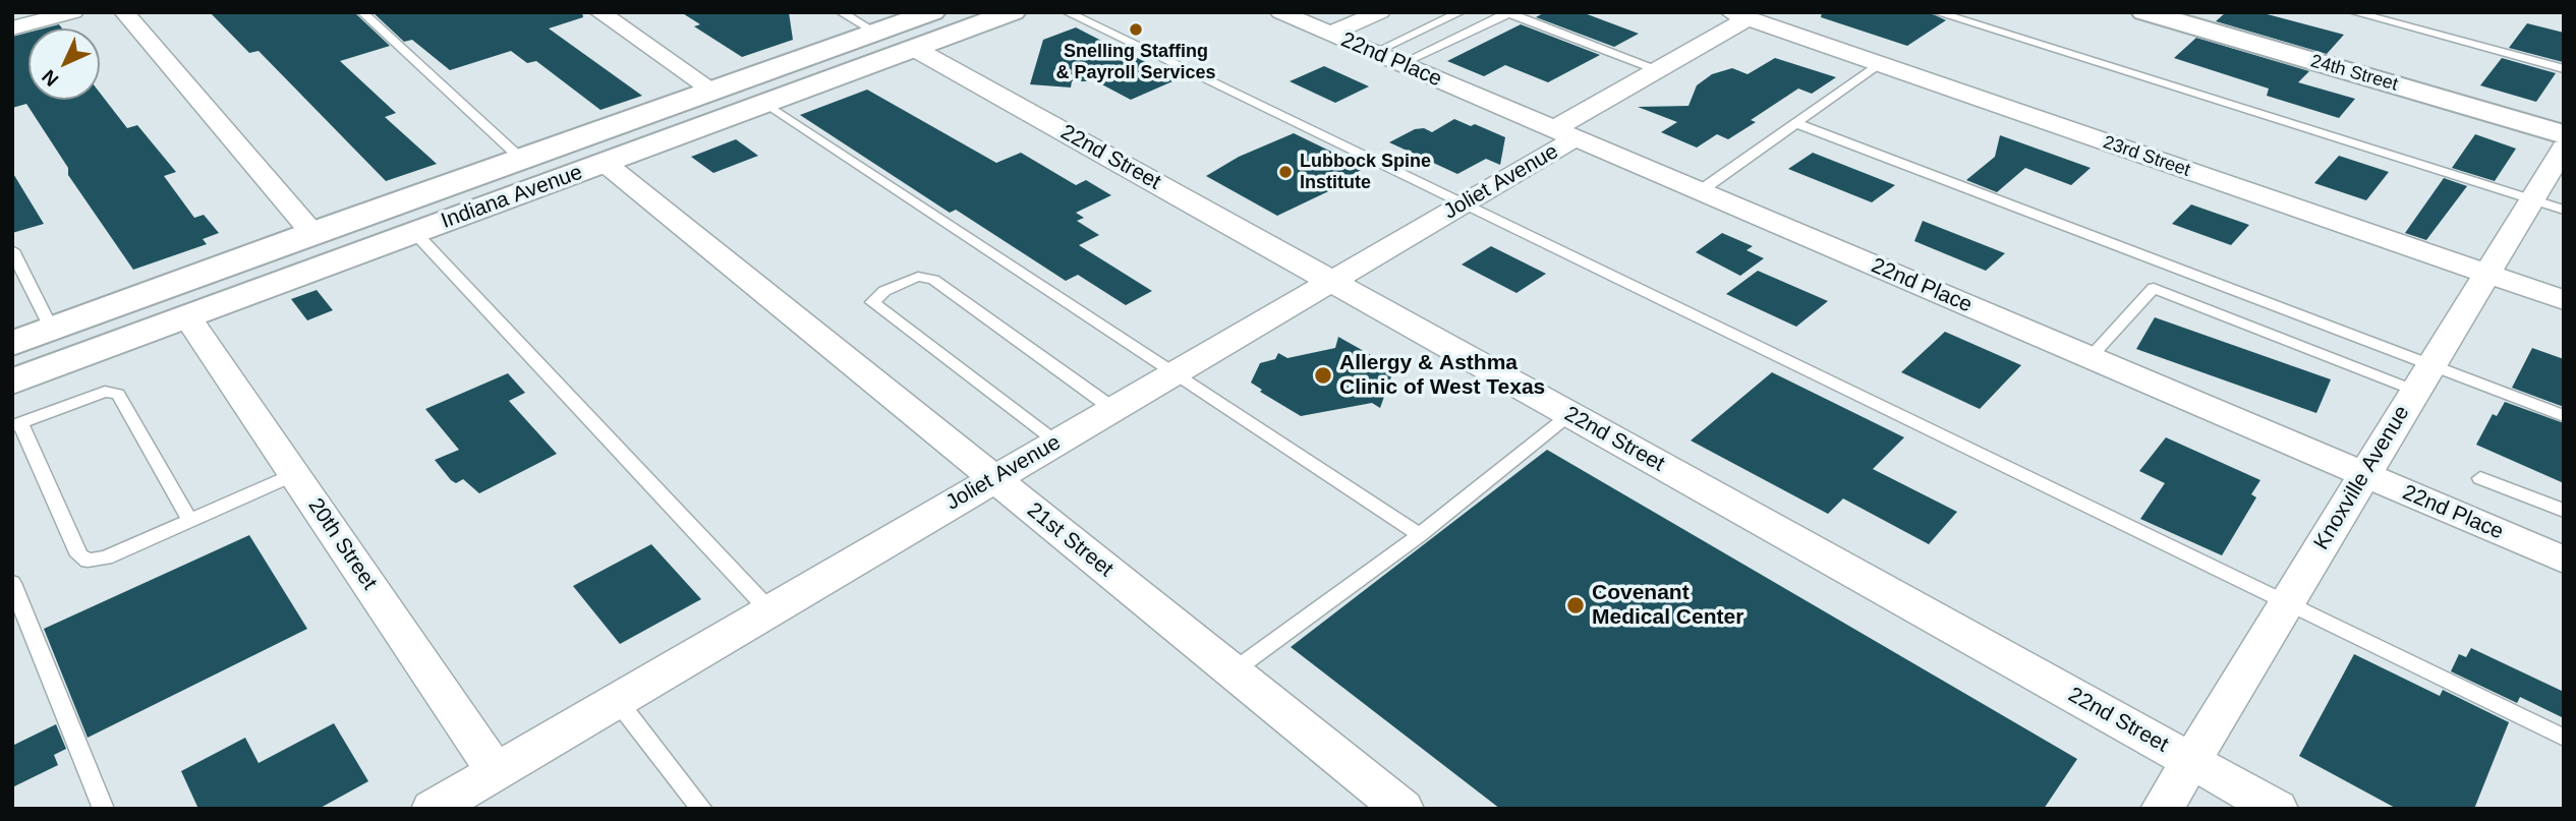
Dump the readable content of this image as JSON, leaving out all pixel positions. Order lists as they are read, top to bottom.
{
  "streets": {
    "main road": ["24th Street", "Indiana Avenue"],
    "street": [
      "22nd Place",
      "23rd Street",
      "22nd Street",
      "Joliet Avenue",
      "Knoxville Avenue",
      "21st Street",
      "20th Street"
    ]
  },
  "crossings": [
    ["22nd Place", "Joliet Avenue"],
    ["22nd Place", "Knoxville Avenue"],
    ["23rd Street", "Joliet Avenue"],
    ["23rd Street", "Knoxville Avenue"],
    ["22nd Street", "Joliet Avenue"],
    ["22nd Street", "Indiana Avenue"],
    ["22nd Street", "Knoxville Avenue"],
    ["Joliet Avenue", "21st Street"],
    ["Joliet Avenue", "20th Street"],
    ["Indiana Avenue", "21st Street"],
    ["Indiana Avenue", "20th Street"]
  ],
  "places": [
    "Snelling Staffing & Payroll Services",
    "Lubbock Spine Institute",
    "Allergy & Asthma Clinic of West Texas",
    "Covenant Medical Center"
  ],
  "north": "bottom left"
}
